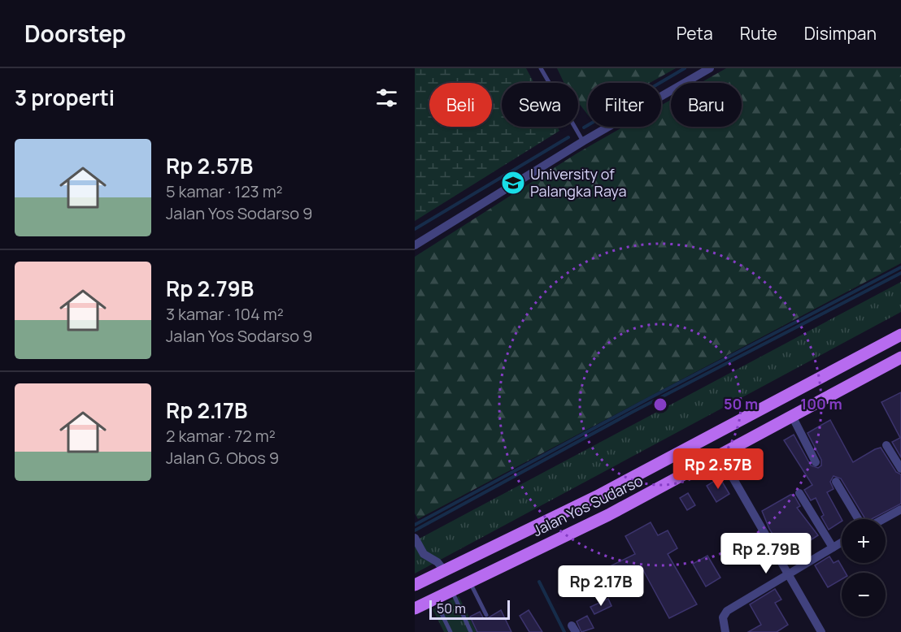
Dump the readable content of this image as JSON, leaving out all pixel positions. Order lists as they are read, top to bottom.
{
  "streets": {
    "main road": ["Jalan Yos Sudarso"]
  },
  "places": {
    "school or university": ["University of Palangka Raya"]
  },
  "scale_bar": "50 m",
  "page": {
    "header": "Doorstep",
    "nav": ["Peta", "Rute", "Disimpan"],
    "heading": "3 properti",
    "chip": [
      "Beli",
      "Sewa",
      "Filter",
      "Baru"
    ],
    "list": [
      {
        "name": "Rp 2.57B",
        "note": "5 kamar · 123 m² · Jalan Yos Sodarso 9"
      },
      {
        "name": "Rp 2.79B",
        "note": "3 kamar · 104 m² · Jalan Yos Sodarso 9"
      },
      {
        "name": "Rp 2.17B",
        "note": "2 kamar · 72 m² · Jalan G. Obos 9"
      }
    ],
    "price": ["Rp 2.57B", "Rp 2.79B", "Rp 2.17B"],
    "map_buttons": ["+", "−"],
    "scale": "50 m"
  },
  "rings": ["50 m", "100 m"]
}
